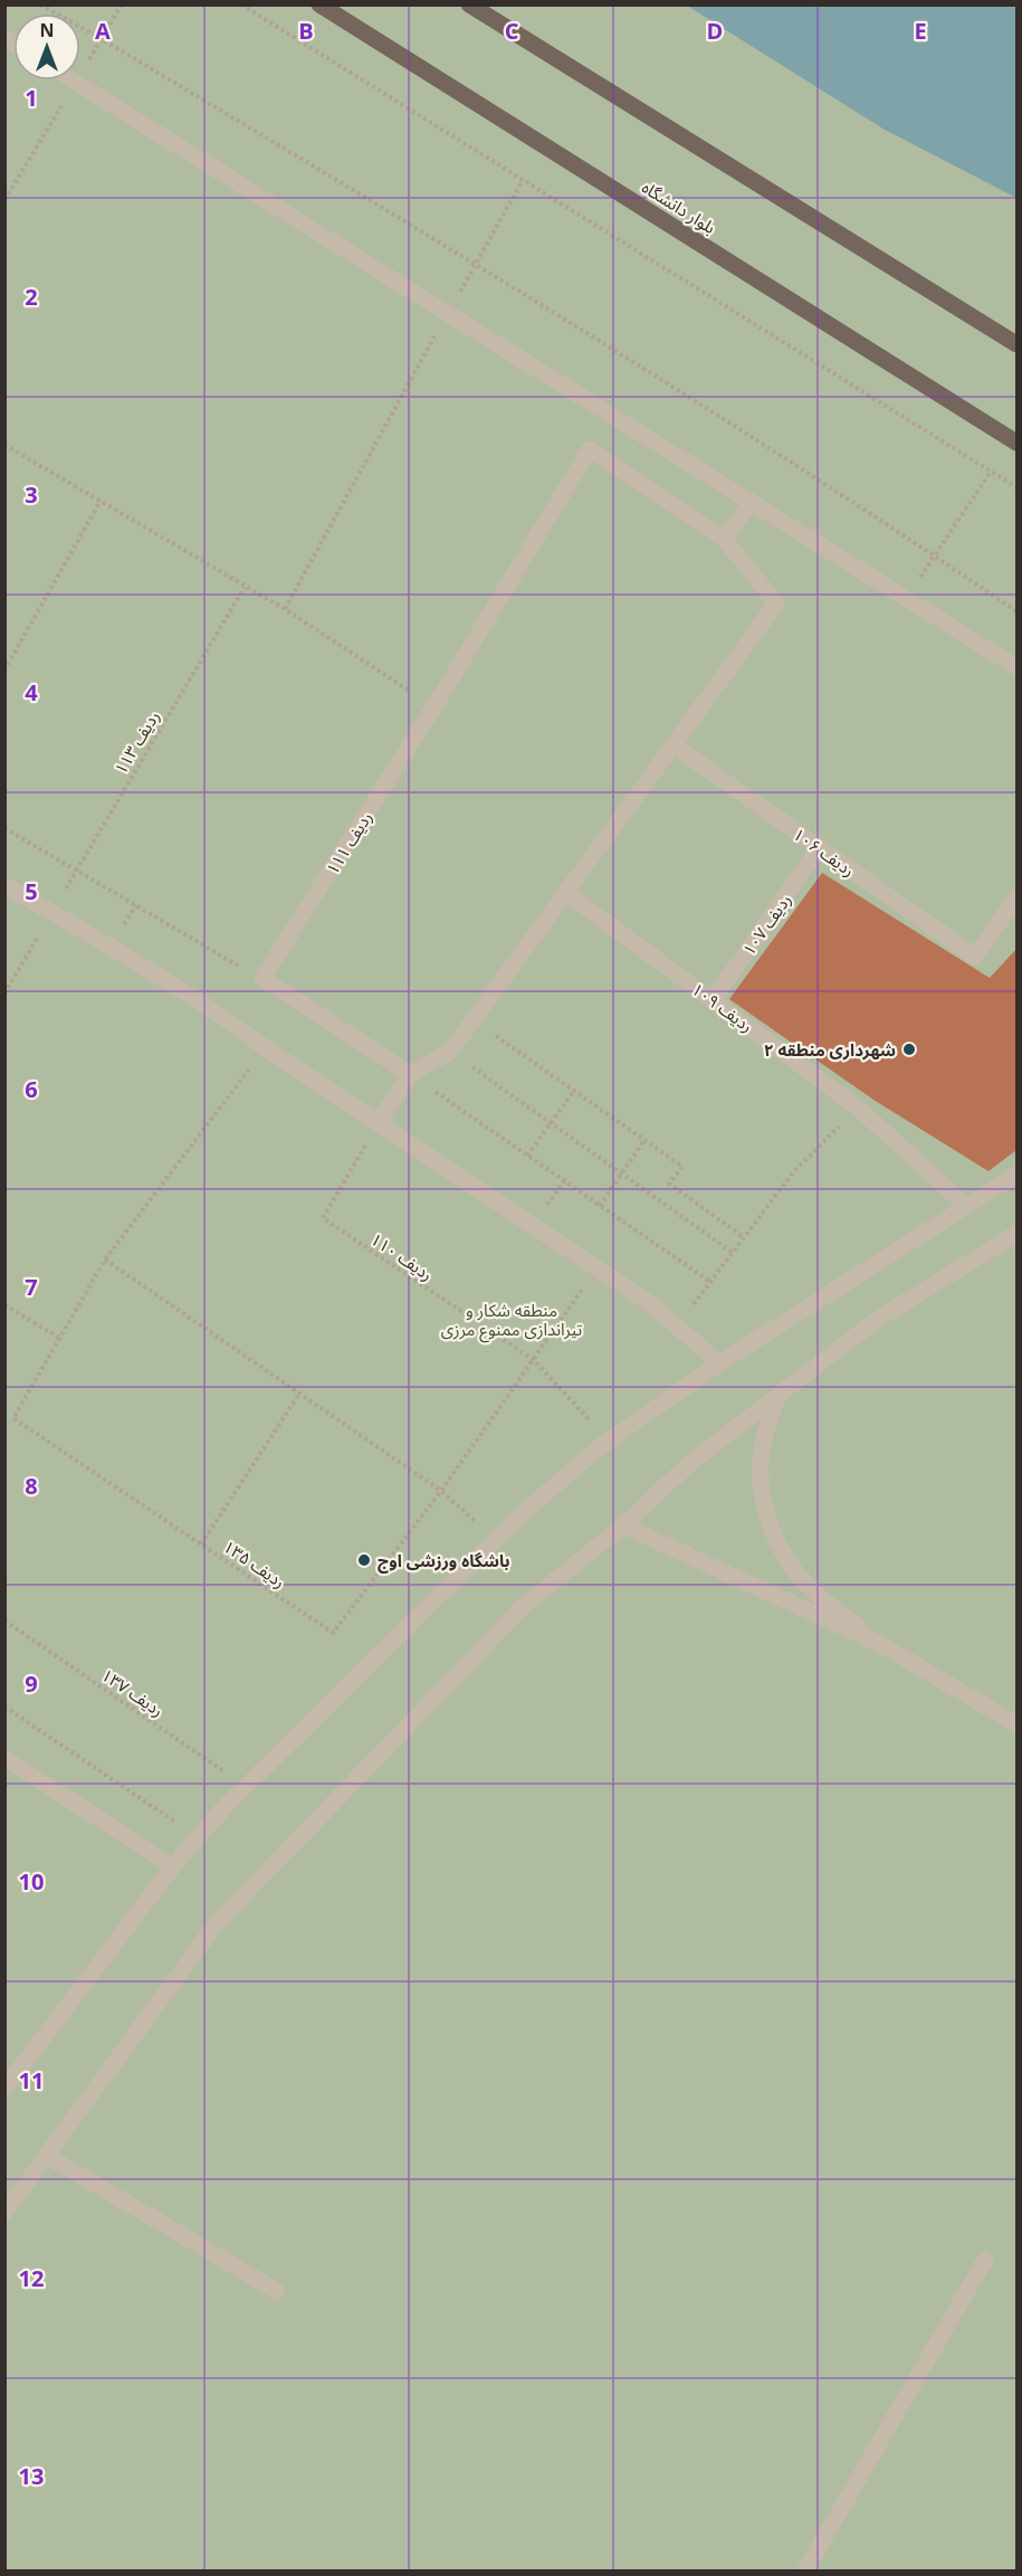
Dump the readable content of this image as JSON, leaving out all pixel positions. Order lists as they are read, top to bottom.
{
  "streets": {
    "main road": ["بلوار دانشگاه"],
    "street": [
      "ردیف ۱۱۱",
      "ردیف ۱۰۶",
      "ردیف ۱۰۷",
      "ردیف ۱۰۹"
    ],
    "path": [
      "ردیف ۱۱۳",
      "ردیف ۱۱۰",
      "ردیف ۱۳۵",
      "ردیف ۱۳۷"
    ]
  },
  "crossings": [
    ["ردیف ۱۰۶", "ردیف ۱۰۷"],
    ["ردیف ۱۰۷", "ردیف ۱۰۹"]
  ],
  "parks": ["منطقه شکار و تیراندازی ممنوع مرزی"],
  "places": ["شهرداری منطقه ۲", "باشگاه ورزشی اوج"],
  "north": "top",
  "grid": {
    "columns": [
      "A",
      "B",
      "C",
      "D",
      "E"
    ],
    "rows": [
      "1",
      "2",
      "3",
      "4",
      "5",
      "6",
      "7",
      "8",
      "9",
      "10",
      "11",
      "12",
      "13"
    ]
  }
}
